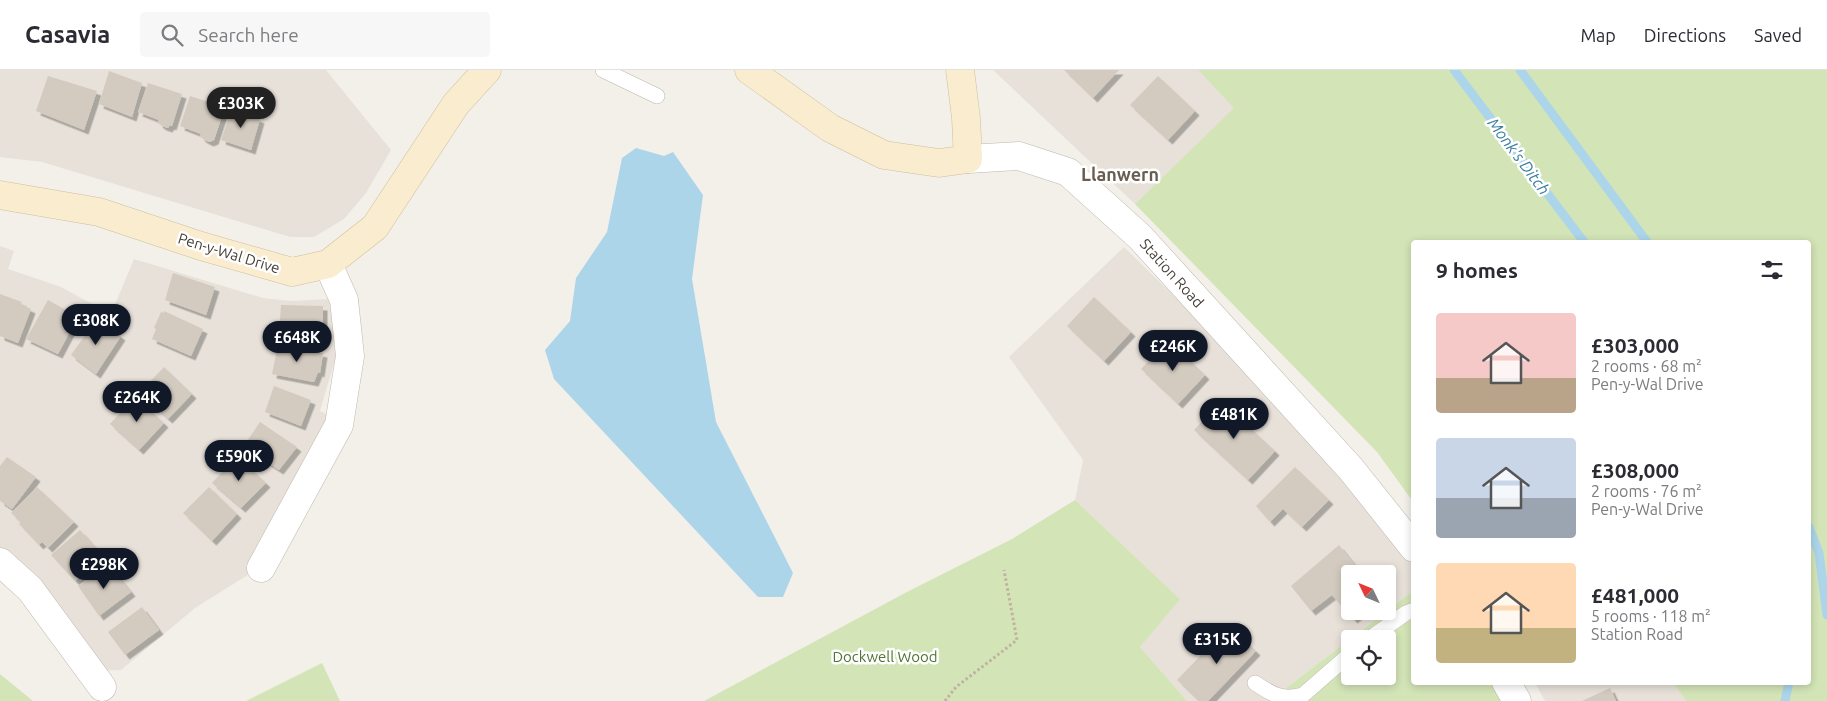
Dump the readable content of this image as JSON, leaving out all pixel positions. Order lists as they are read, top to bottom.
{
  "streets": {
    "street": ["Pen-y-Wal Drive", "Station Road"]
  },
  "districts": ["Llanwern"],
  "water": ["Monk's Ditch"],
  "parks": ["Dockwell Wood"],
  "north": "top left",
  "page": {
    "header": "Casavia",
    "search": "Search here",
    "nav": ["Map", "Directions", "Saved"],
    "price": [
      "£303K",
      "£308K",
      "£648K",
      "£246K",
      "£264K",
      "£481K",
      "£590K",
      "£298K",
      "£315K"
    ],
    "heading": "9 homes",
    "list": [
      {
        "name": "£303,000",
        "note": "2 rooms · 68 m² · Pen-y-Wal Drive"
      },
      {
        "name": "£308,000",
        "note": "2 rooms · 76 m² · Pen-y-Wal Drive"
      },
      {
        "name": "£481,000",
        "note": "5 rooms · 118 m² · Station Road"
      }
    ]
  }
}
